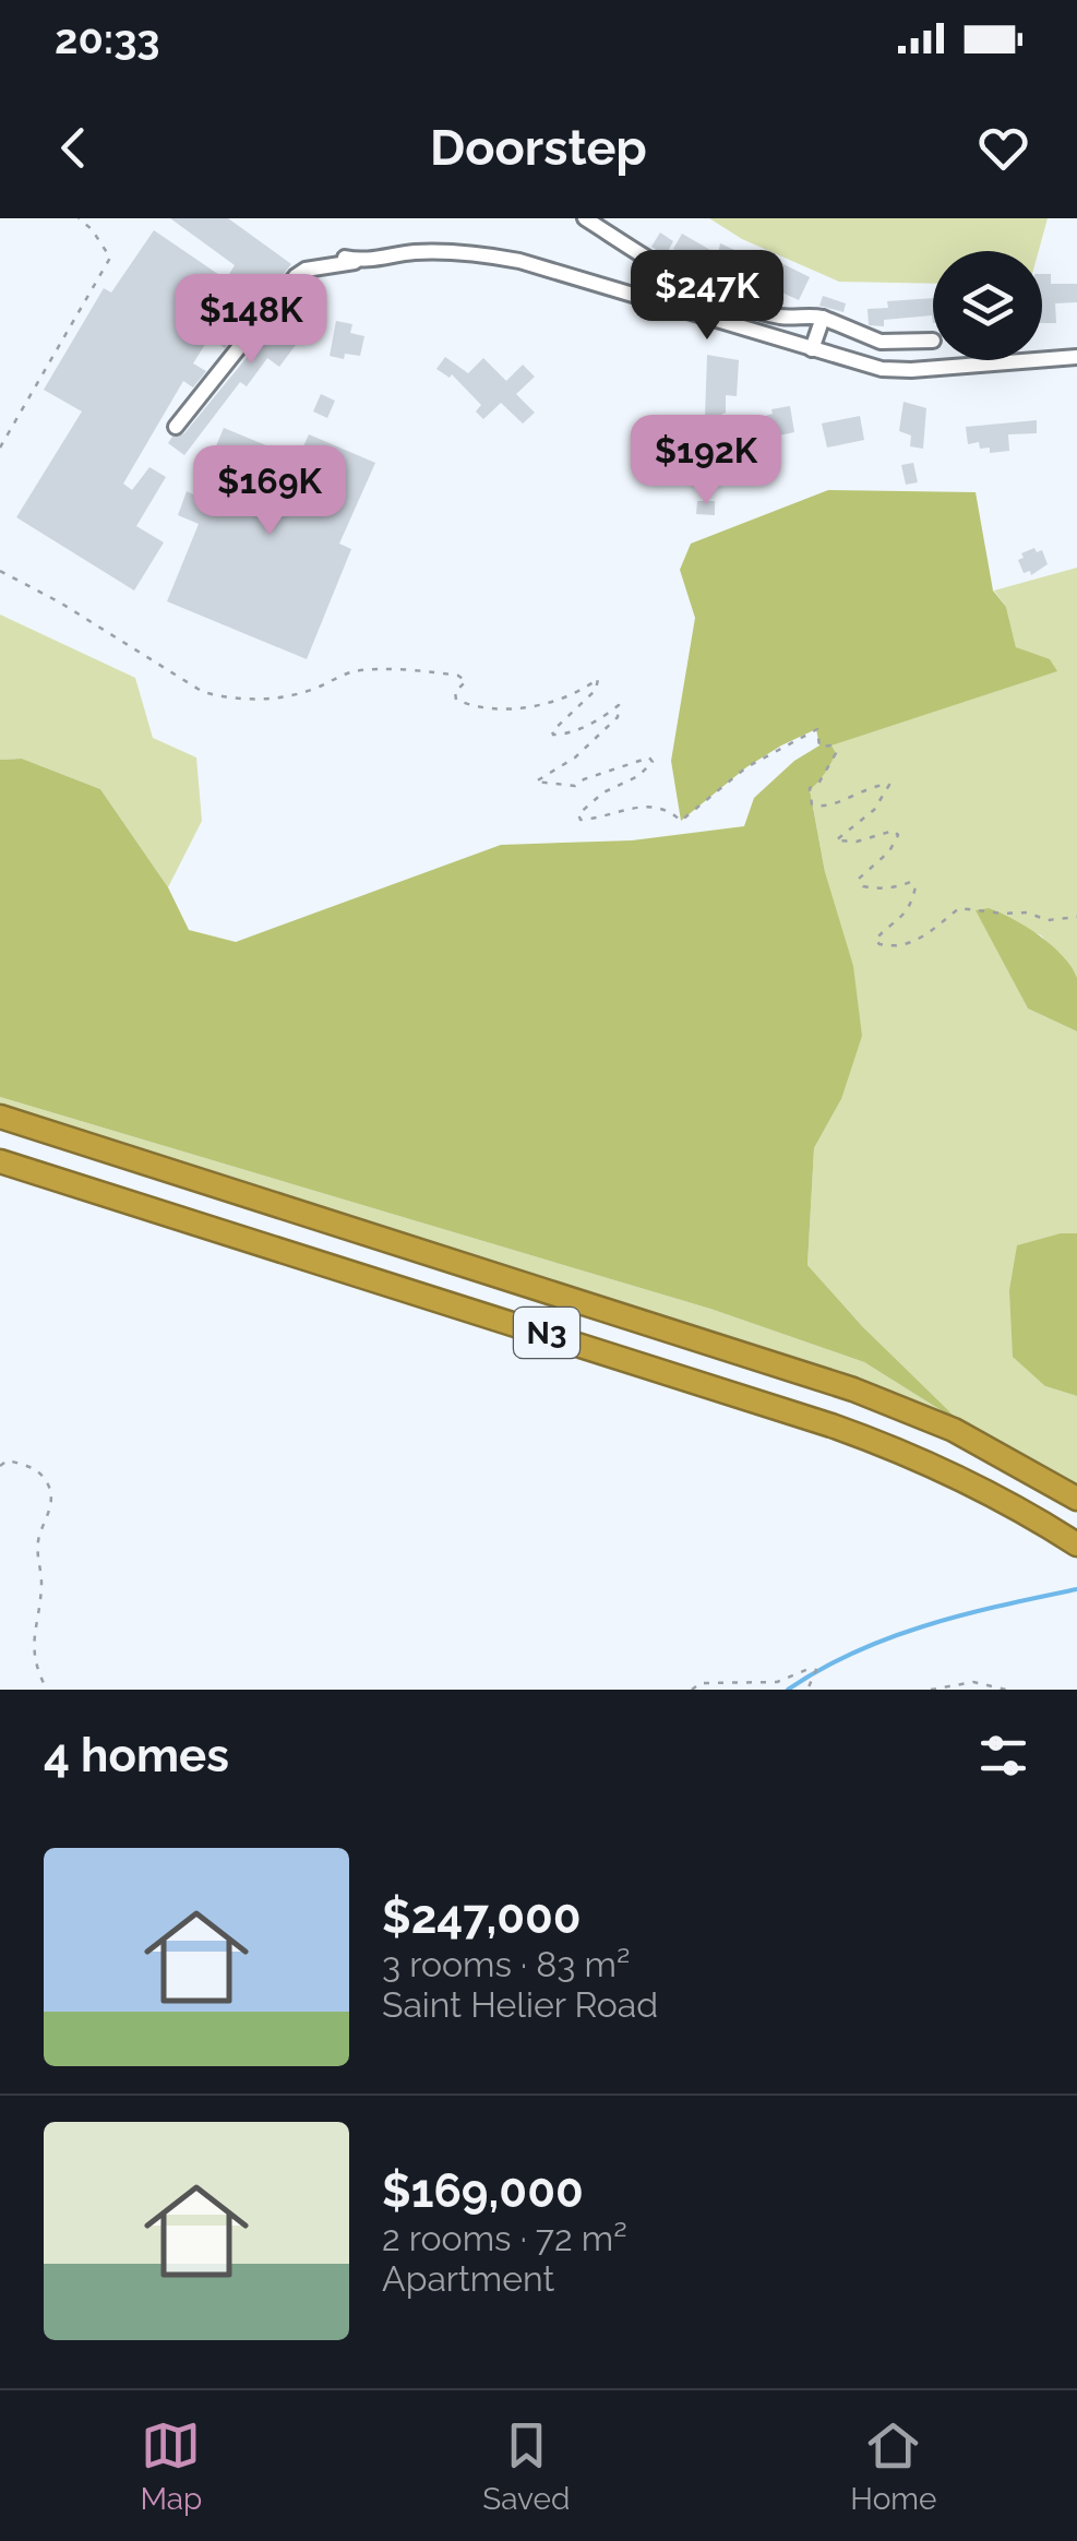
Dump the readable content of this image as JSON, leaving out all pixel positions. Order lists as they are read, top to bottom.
{
  "streets": {
    "highway": ["N3"]
  },
  "page": {
    "status": "20:33",
    "header": "Doorstep",
    "price": [
      "$247K",
      "$148K",
      "$192K",
      "$169K"
    ],
    "heading": "4 homes",
    "list": [
      {
        "name": "$247,000",
        "note": "3 rooms · 83 m² · Saint Helier Road"
      },
      {
        "name": "$169,000",
        "note": "2 rooms · 72 m² · Apartment"
      }
    ],
    "tabs": ["Map", "Saved", "Home"]
  }
}
